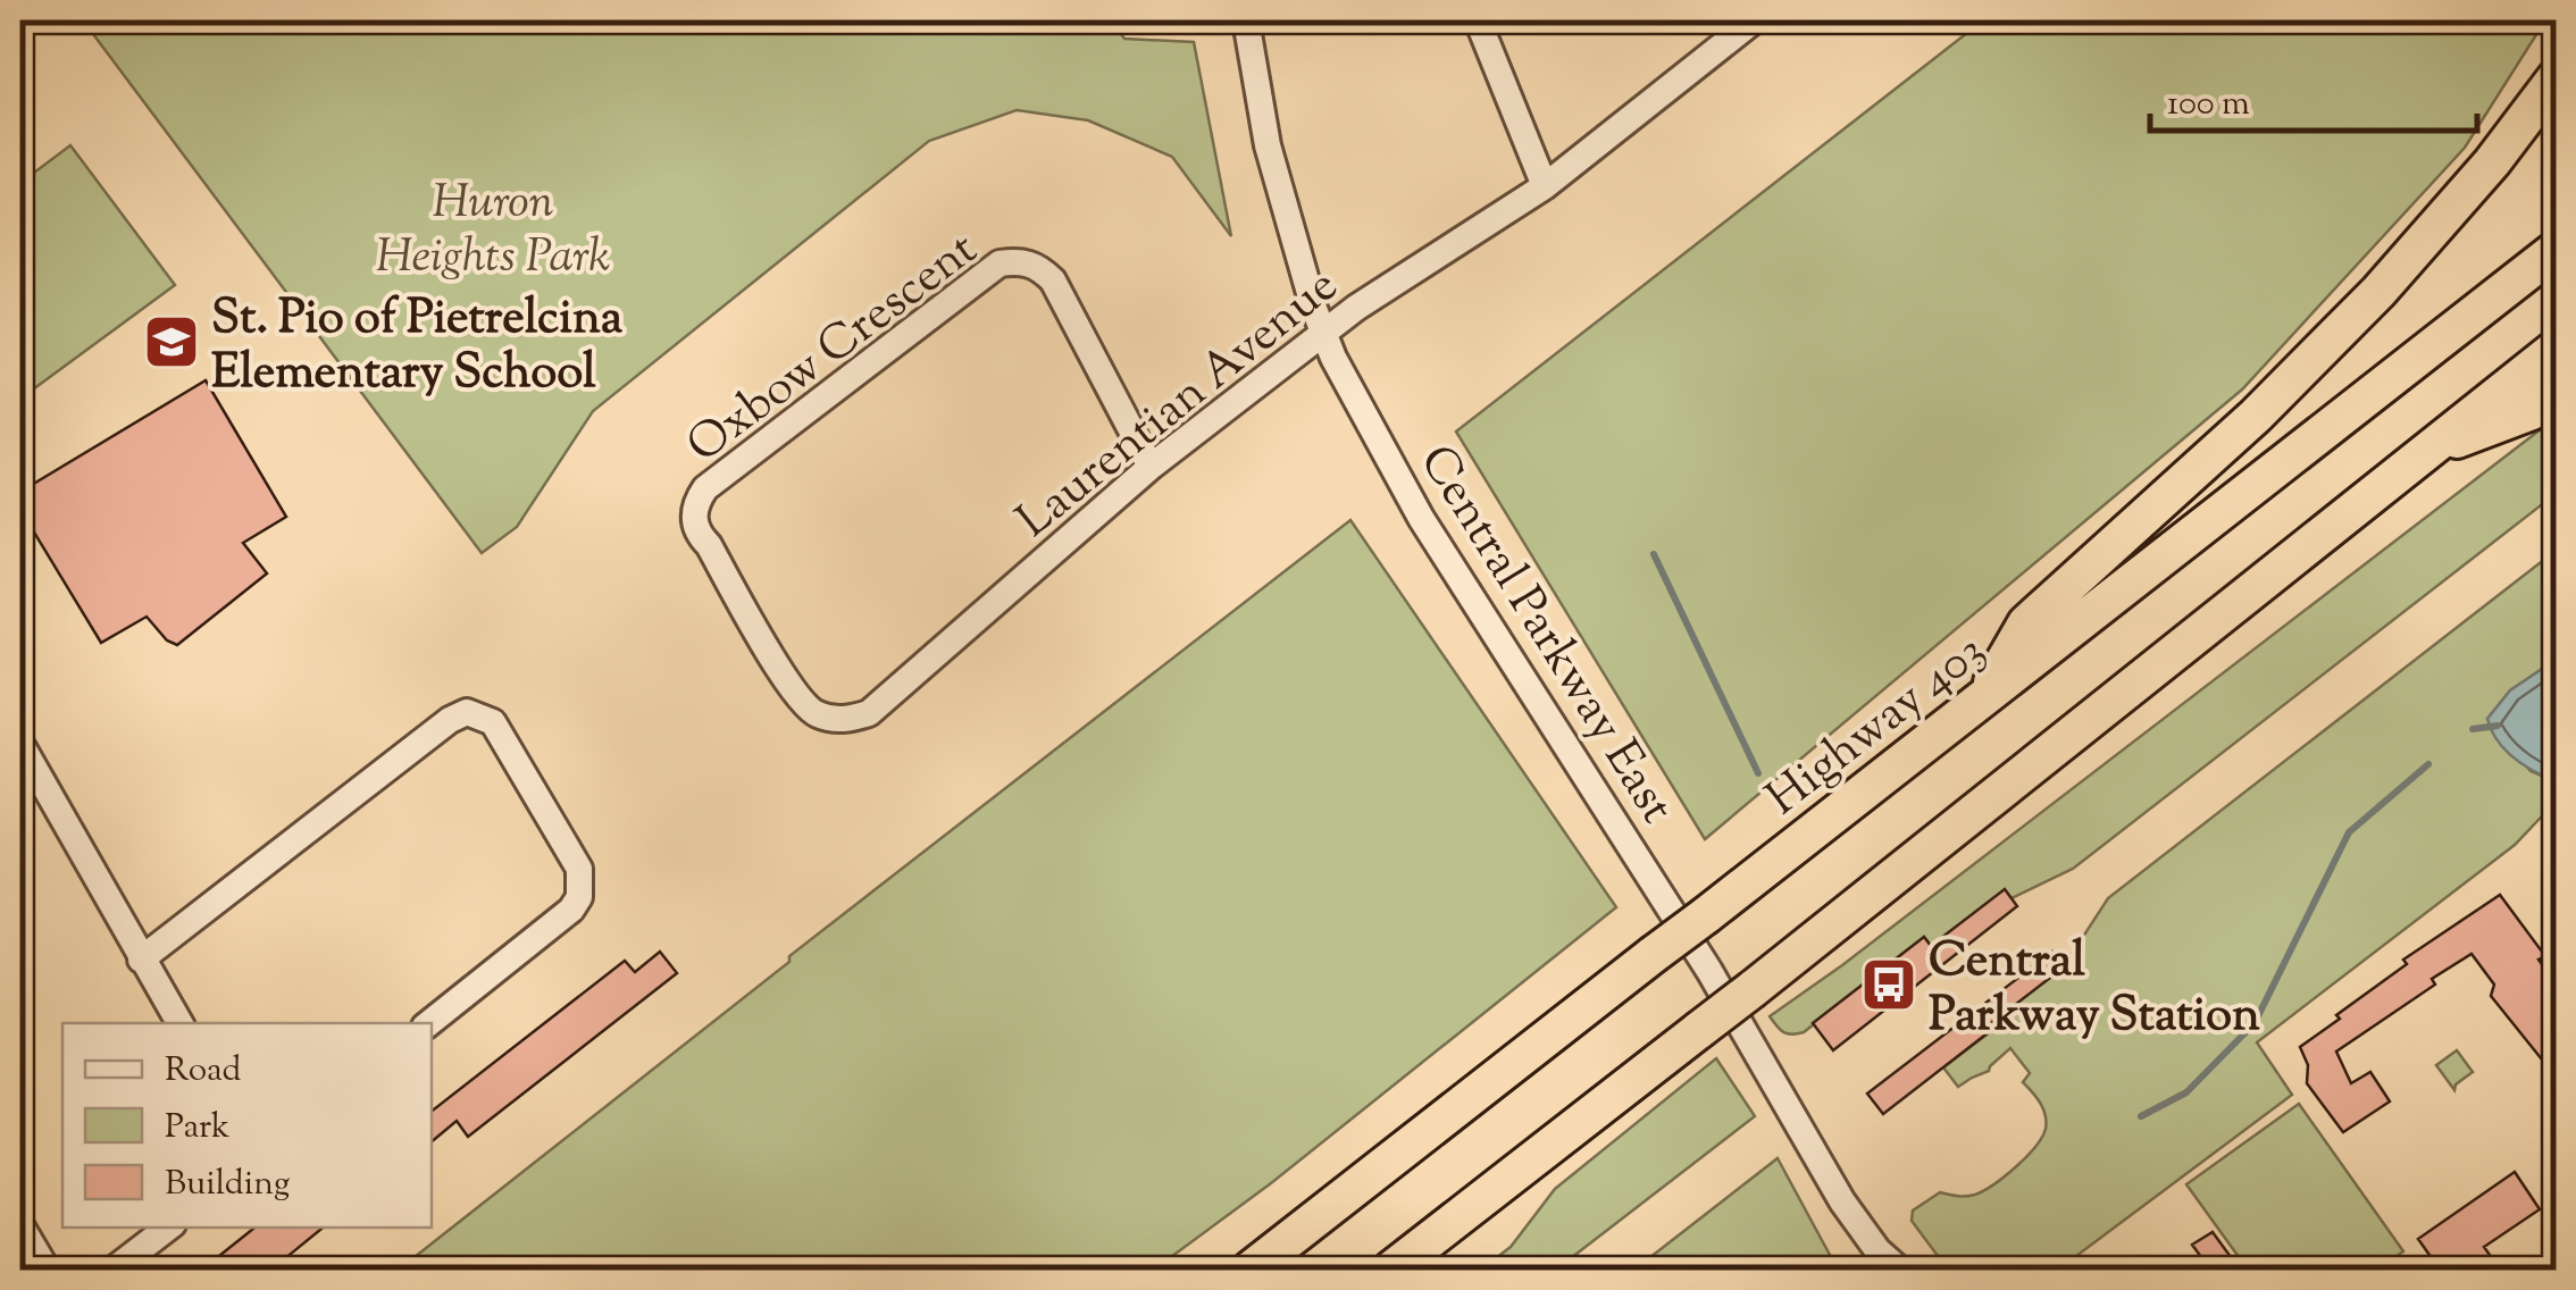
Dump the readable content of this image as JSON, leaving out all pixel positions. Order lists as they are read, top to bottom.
{
  "streets": {
    "highway": ["Highway 403"],
    "street": ["Oxbow Crescent", "Laurentian Avenue", "Central Parkway East"]
  },
  "crossings": [
    ["Oxbow Crescent", "Laurentian Avenue"],
    ["Laurentian Avenue", "Central Parkway East"]
  ],
  "parks": ["Huron Heights Park"],
  "places": {
    "school or university": ["St. Pio of Pietrelcina Elementary School"],
    "bus stop": ["Central Parkway Station"]
  },
  "legend": ["Road", "Park", "Building"],
  "scale_bar": "100 m"
}
